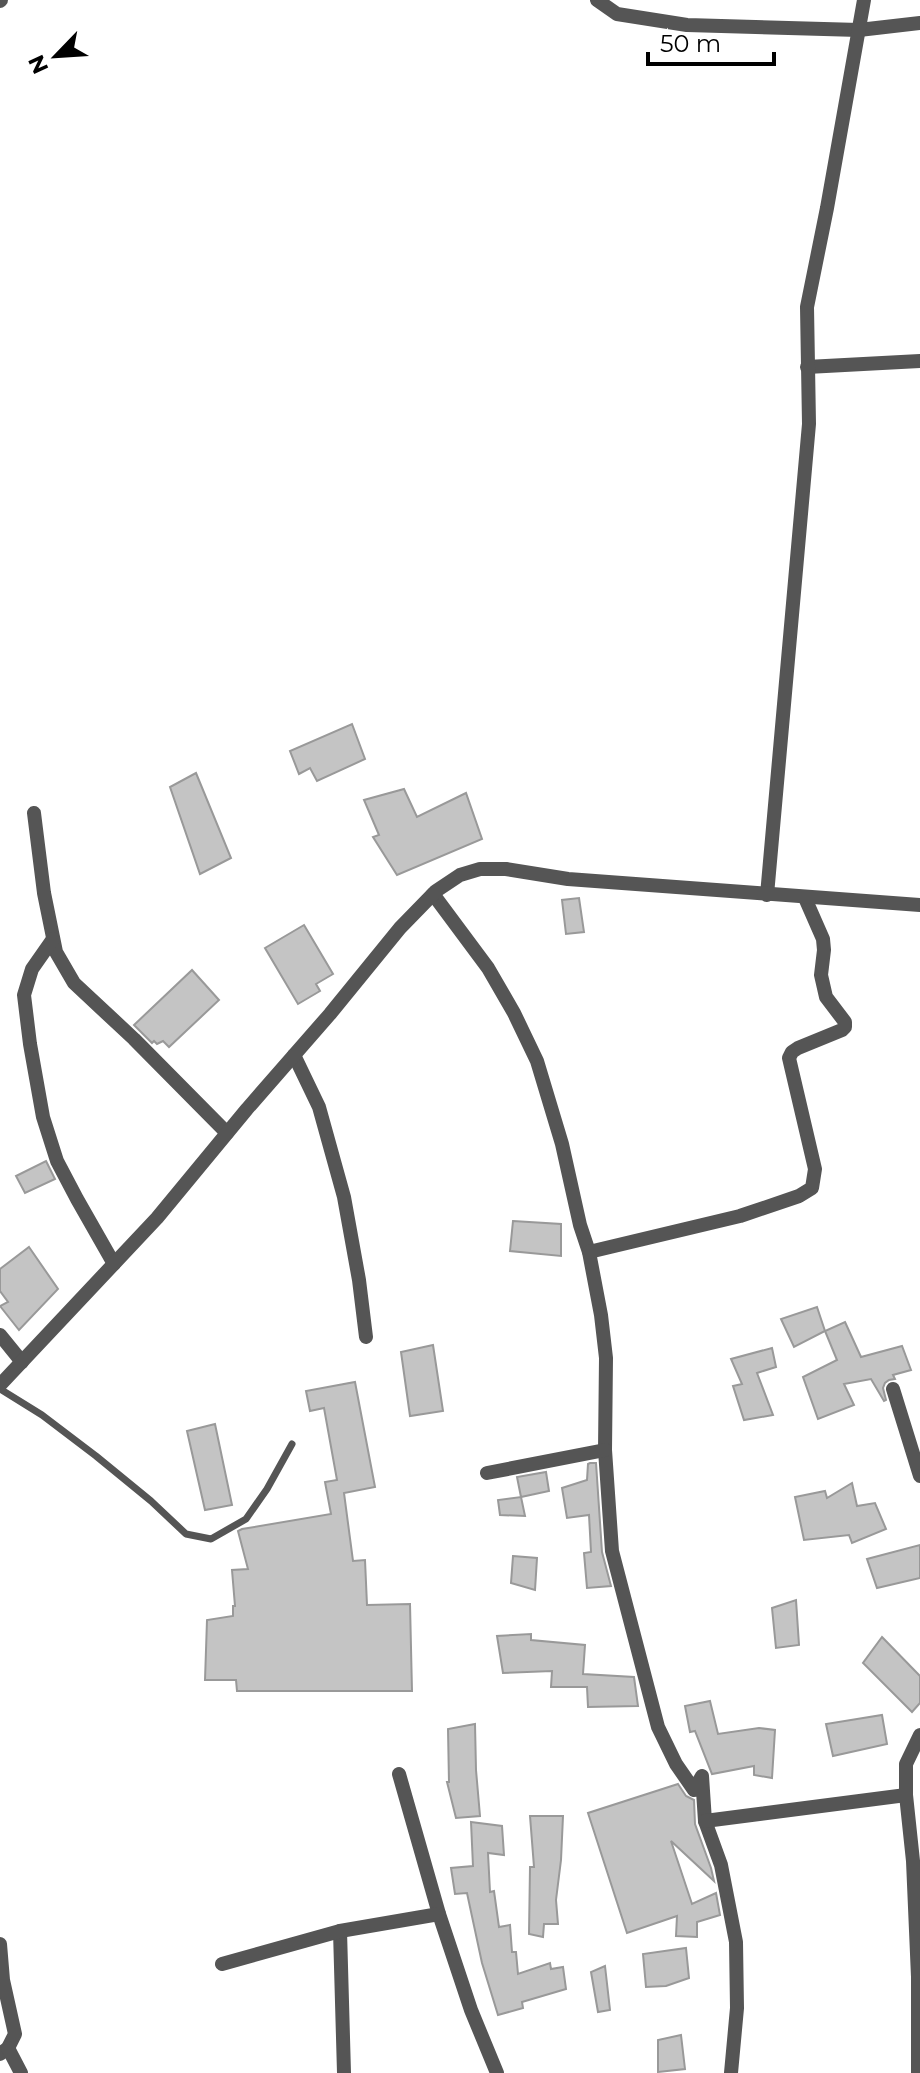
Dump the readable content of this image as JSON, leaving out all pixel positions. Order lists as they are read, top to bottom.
{
  "scale_bar": "50 m",
  "north": "bottom left"
}
